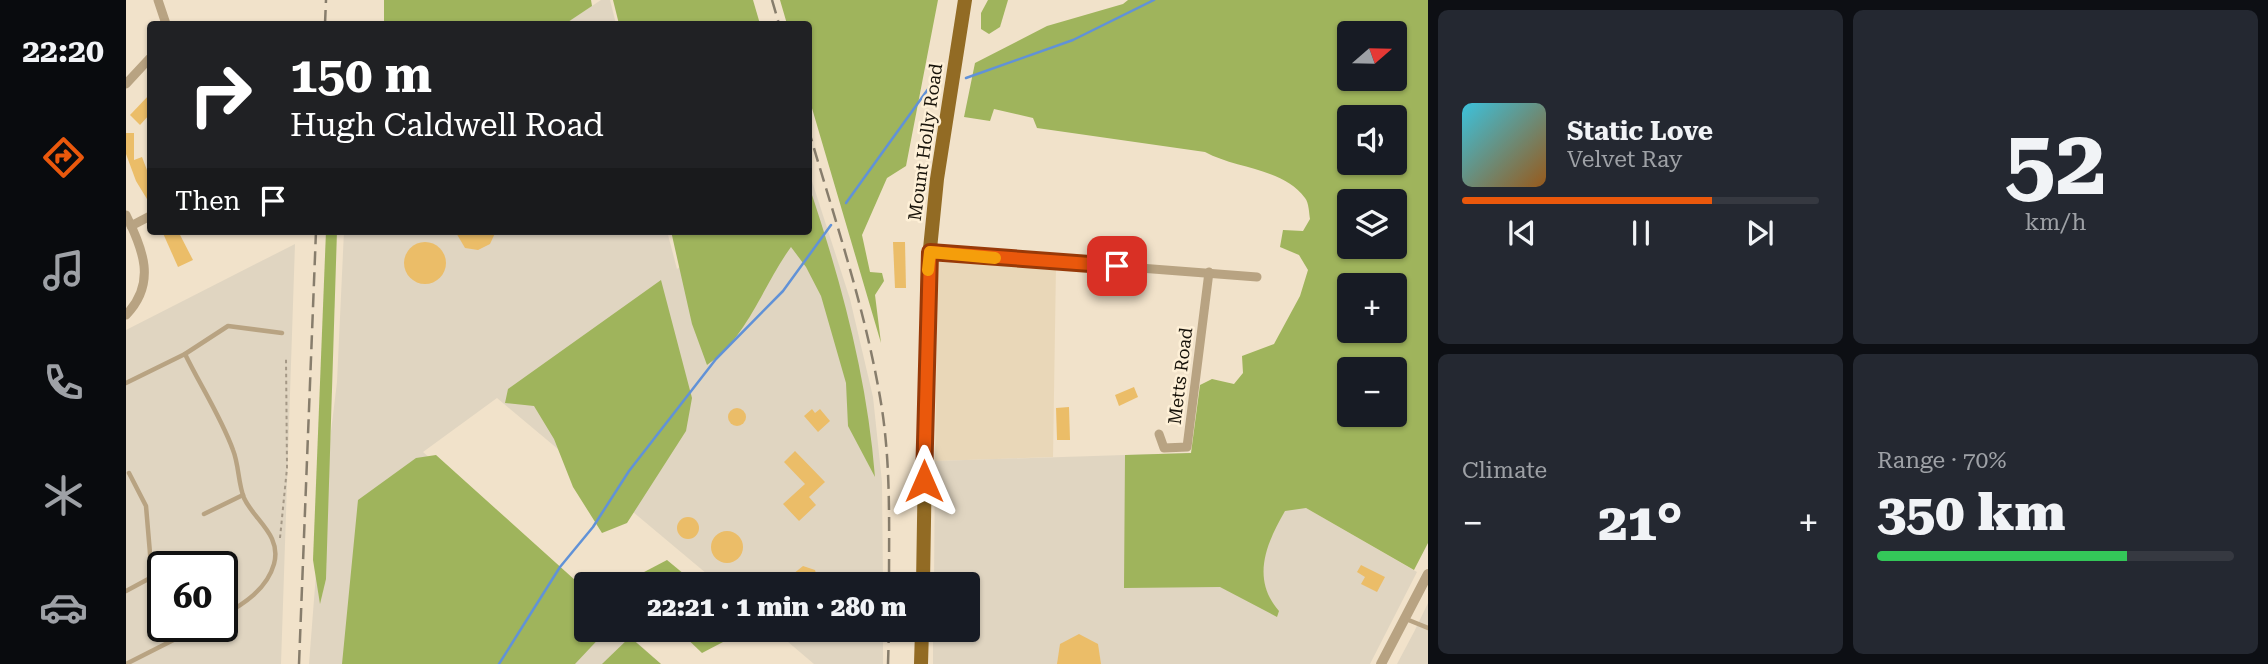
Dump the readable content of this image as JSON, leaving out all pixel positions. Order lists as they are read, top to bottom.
{
  "streets": {
    "main road": ["Mount Holly Road"],
    "street": ["Metts Road"]
  },
  "north": "right",
  "page": {
    "tabs": "22:20",
    "tile": [
      ["52", "km/h"],
      "Climate",
      ["Range · 70%", "350 km"]
    ],
    "map_buttons": ["+", "−"],
    "turn": ["150 m", "Hugh Caldwell Road"],
    "song": ["Static Love", "Velvet Ray"],
    "then": "Then",
    "heat": ["−", "21°", "+"],
    "limit": "60",
    "trip": "22:21 · 1 min · 280 m"
  }
}
